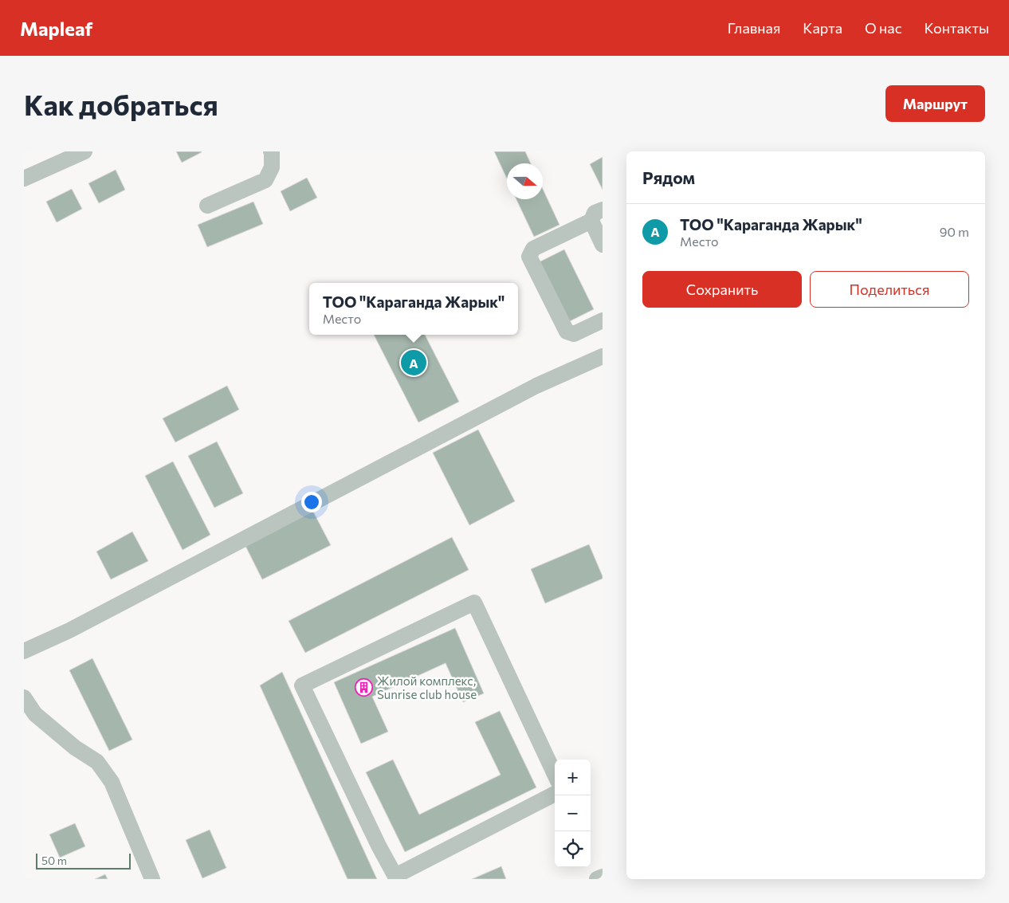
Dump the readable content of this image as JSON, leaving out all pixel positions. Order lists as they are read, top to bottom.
{
  "places": {
    "building": ["Жилой комплекс, Sunrise club house"]
  },
  "scale_bar": "50 m",
  "north": "right",
  "page": {
    "header": "Mapleaf",
    "nav": [
      "Главная",
      "Карта",
      "О нас",
      "Контакты"
    ],
    "buttons": [
      "Маршрут",
      ["Сохранить", "Поделиться"]
    ],
    "title": "Как добраться",
    "heading": "Рядом",
    "list": [
      {
        "mark": "A",
        "name": "ТОО \"Караганда Жарык\"",
        "note": "Место",
        "value": "90 m"
      }
    ],
    "popup": ["ТОО \"Караганда Жарык\"", "Место"],
    "pins": "A",
    "map_buttons": ["+", "−"],
    "scale": "50 m"
  }
}
